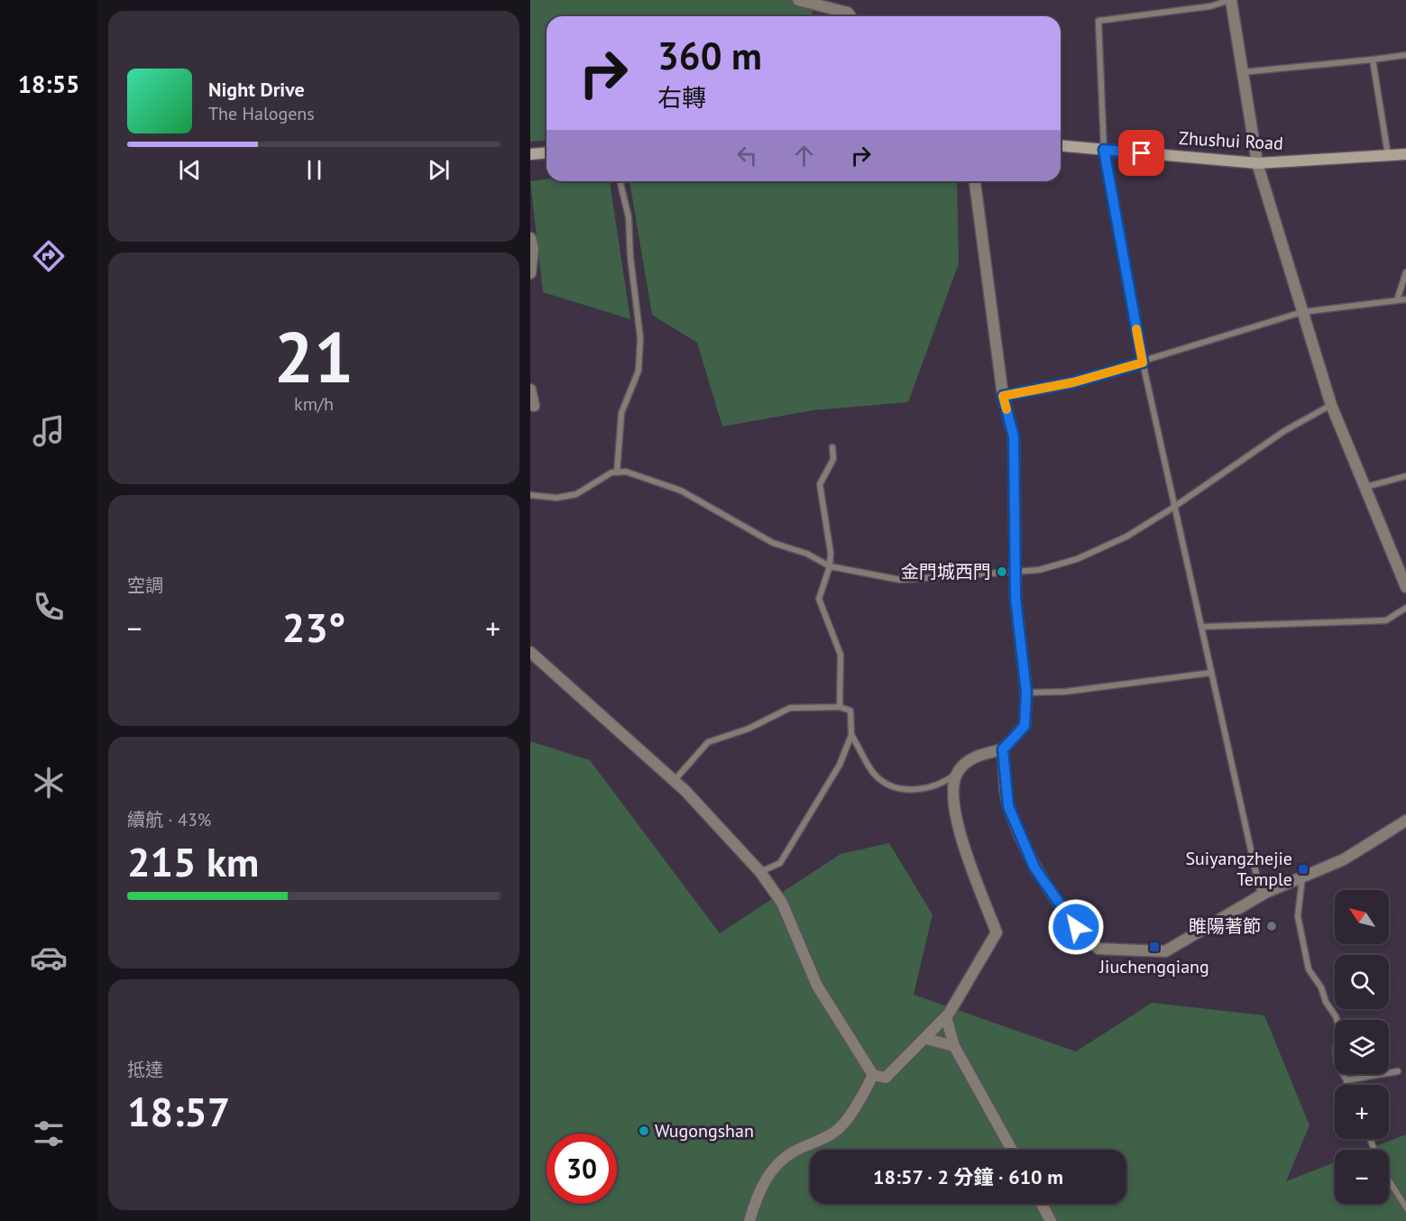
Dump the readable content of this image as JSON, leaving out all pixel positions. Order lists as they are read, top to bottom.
{
  "streets": {
    "main road": ["Zhushui Road"]
  },
  "places": {
    "other": ["金門城西門", "睢陽著節", "Wugongshan"],
    "transit": ["Suiyangzhejie Temple", "Jiuchengqiang"]
  },
  "north": "top left",
  "page": {
    "tabs": "18:55",
    "turn": ["360 m", "右轉"],
    "song": ["Night Drive", "The Halogens"],
    "tile": [
      ["21", "km/h"],
      "空調",
      ["續航 · 43%", "215 km"],
      ["抵達", "18:57"]
    ],
    "heat": ["−", "23°", "+"],
    "map_buttons": ["+", "−"],
    "limit": "30",
    "trip": "18:57 · 2 分鐘 · 610 m"
  }
}
